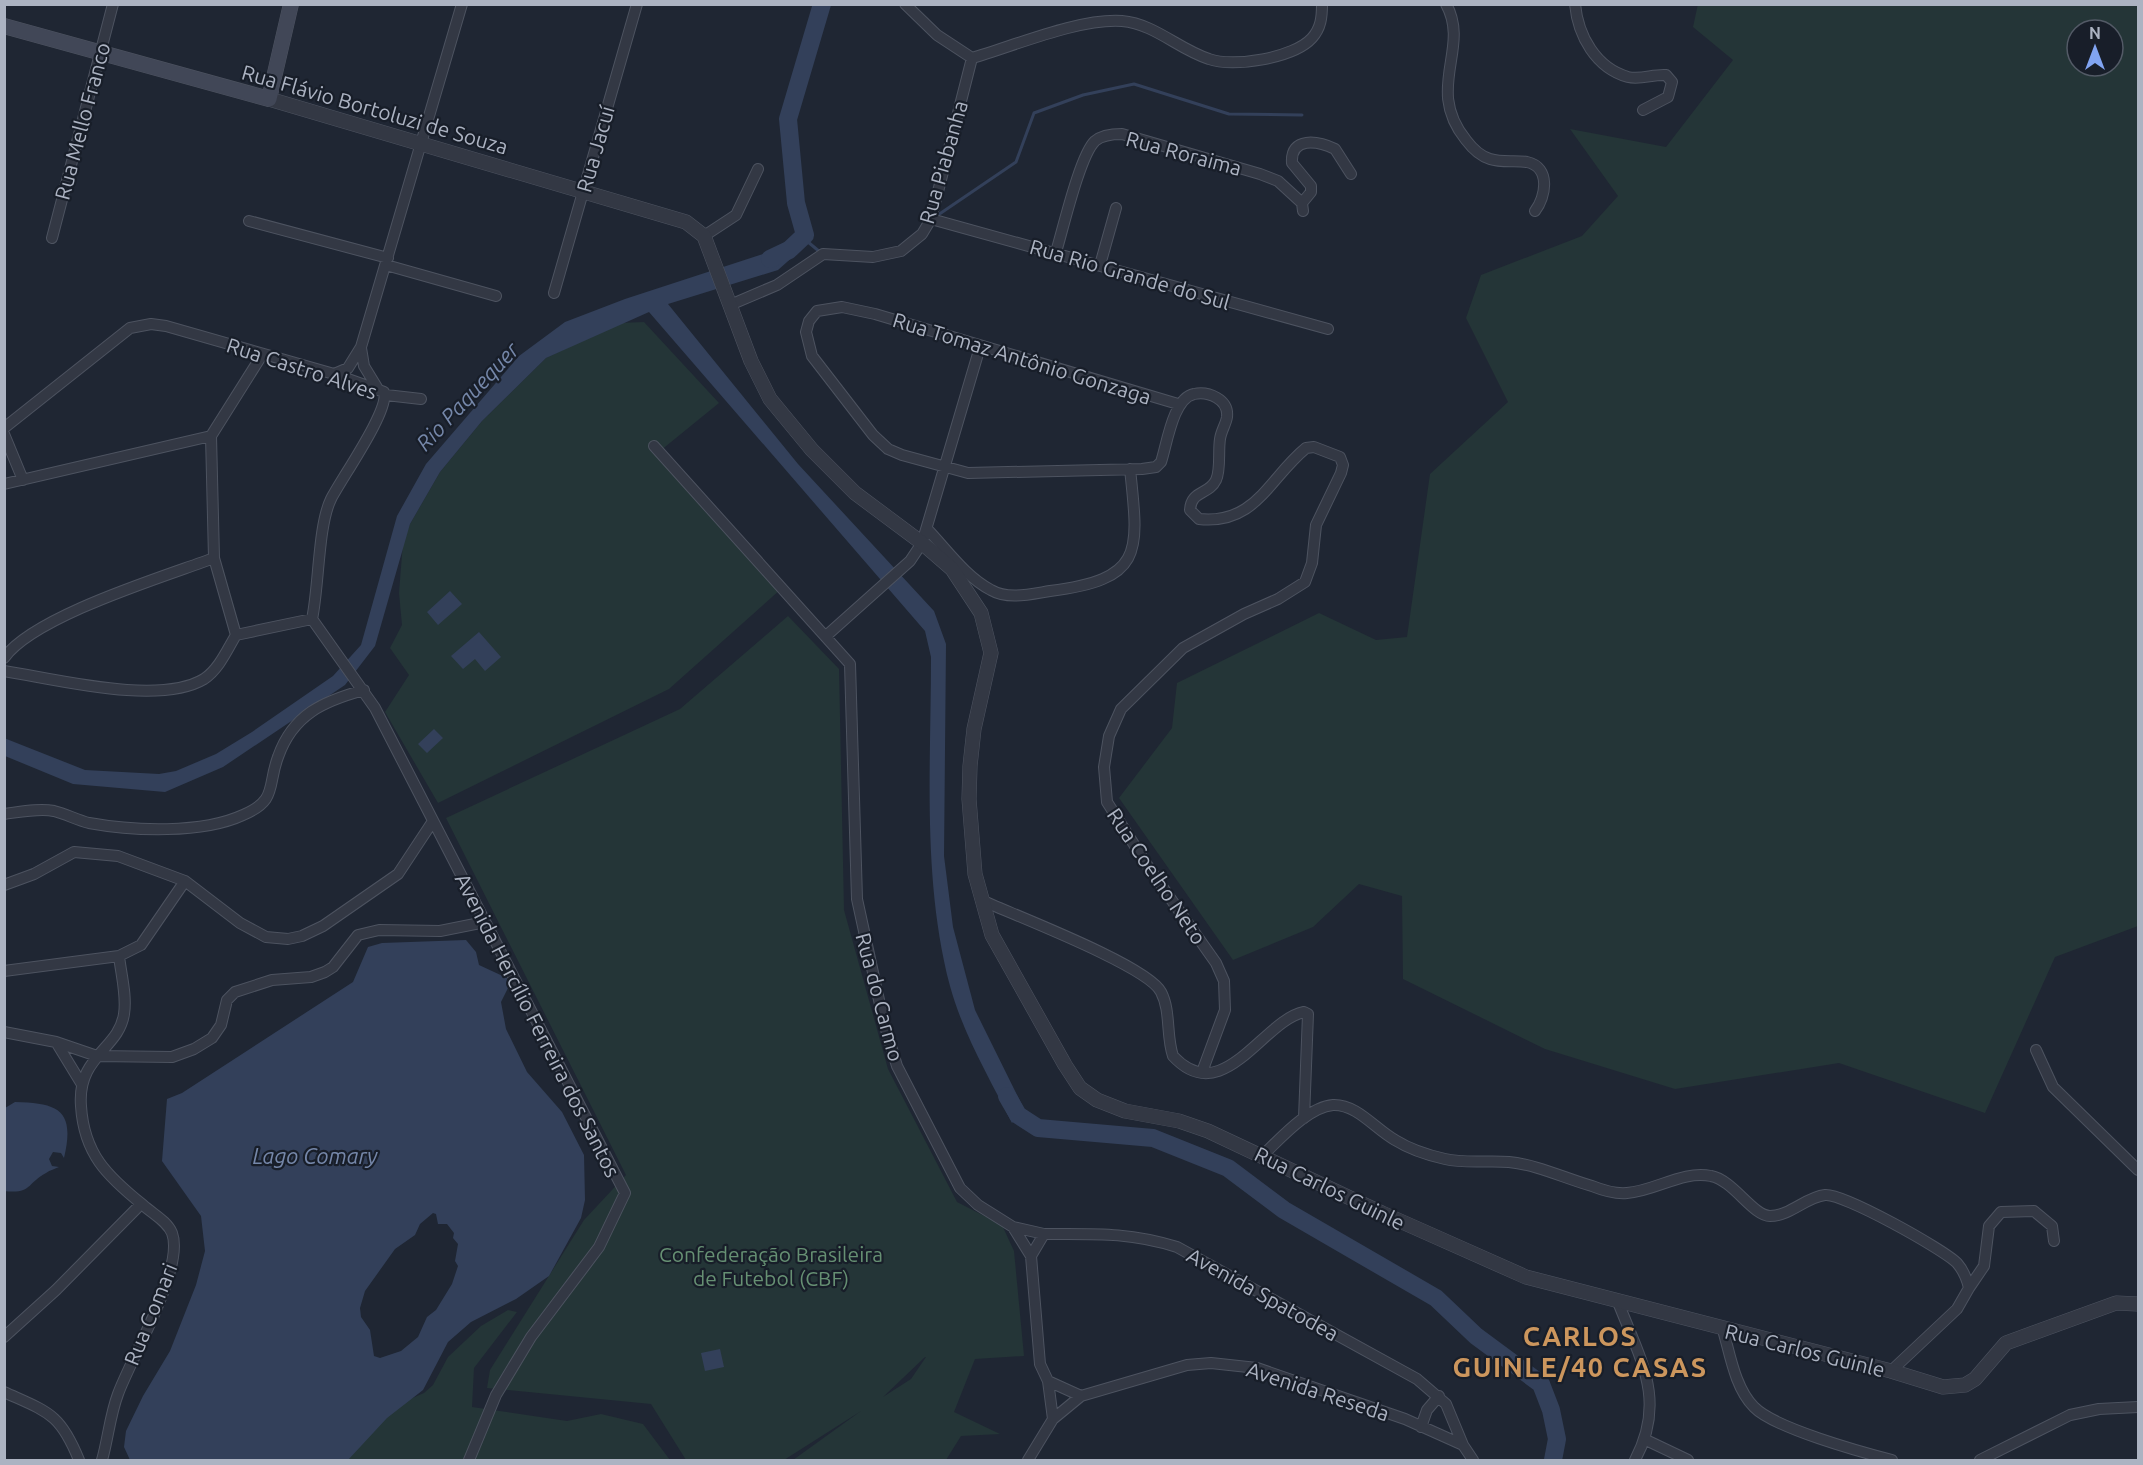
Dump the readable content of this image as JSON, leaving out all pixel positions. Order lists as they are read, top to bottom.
{
  "streets": {
    "main road": ["Rua Flávio Bortoluzi de Souza"],
    "street": [
      "Rua Mello Franco",
      "Rua Jacuí",
      "Rua Roraima",
      "Rua Piabanha",
      "Rua Rio Grande do Sul",
      "Rua Tomaz Antônio Gonzaga",
      "Rua Castro Alves",
      "Rua Coelho Neto",
      "Rua do Carmo",
      "Avenida Hercílio Ferreira dos Santos",
      "Rua Carlos Guinle",
      "Avenida Spatodea",
      "Rua Comari",
      "Avenida Reseda"
    ]
  },
  "crossings": [
    ["Rua Flávio Bortoluzi de Souza", "Rua Mello Franco"],
    ["Rua Flávio Bortoluzi de Souza", "Rua Jacuí"],
    ["Rua Flávio Bortoluzi de Souza", "Rua Carlos Guinle"],
    ["Rua Roraima", "Rua Rio Grande do Sul"],
    ["Rua Piabanha", "Rua Rio Grande do Sul"],
    ["Rua Piabanha", "Rua Carlos Guinle"],
    ["Rua Tomaz Antônio Gonzaga", "Rua Coelho Neto"],
    ["Rua Castro Alves", "Avenida Hercílio Ferreira dos Santos"],
    ["Rua do Carmo", "Avenida Spatodea"],
    ["Rua do Carmo", "Avenida Reseda"],
    ["Avenida Spatodea", "Avenida Reseda"]
  ],
  "districts": ["CARLOS GUINLE/40 CASAS"],
  "water": ["Rio Paquequer", "Lago Comary"],
  "parks": ["Confederação Brasileira de Futebol (CBF)"],
  "north": "top"
}
